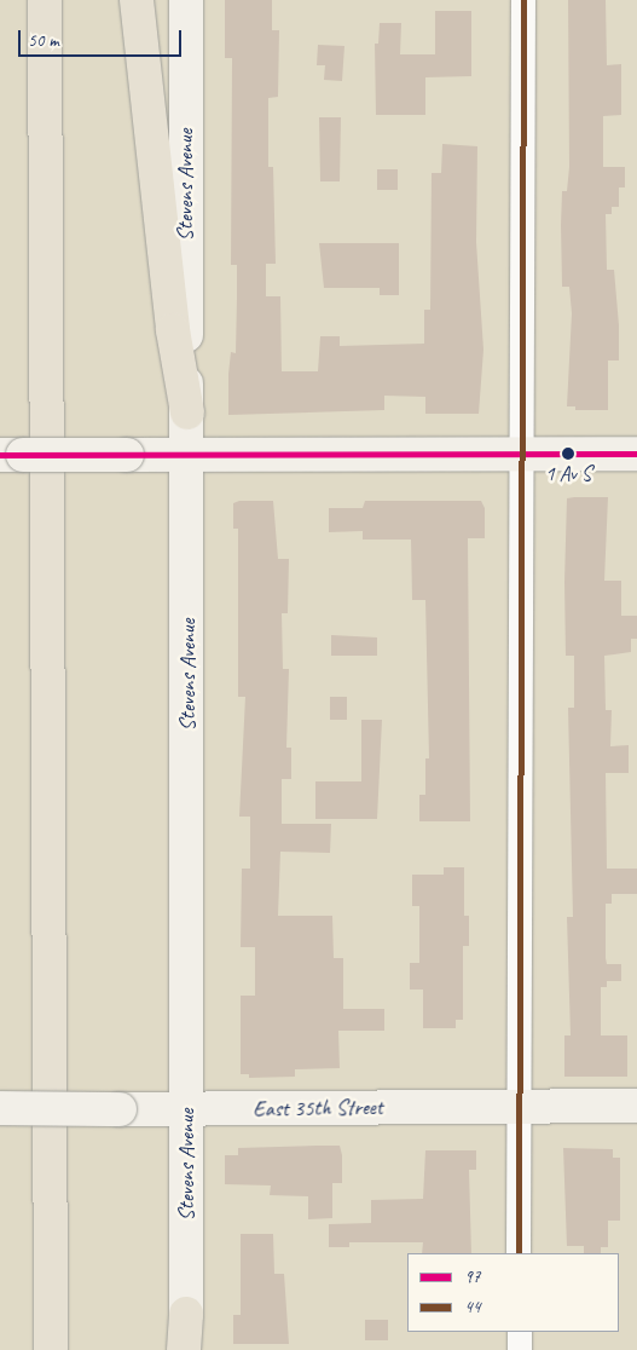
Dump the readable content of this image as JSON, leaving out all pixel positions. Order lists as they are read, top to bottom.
{
  "streets": {
    "street": ["Stevens Avenue", "East 35th Street"]
  },
  "crossings": [
    ["Stevens Avenue", "East 35th Street"]
  ],
  "places": ["1 Av S"],
  "lines": ["transit line 44", "transit line 97"],
  "legend": ["97", "44"],
  "scale_bar": "50 m"
}
